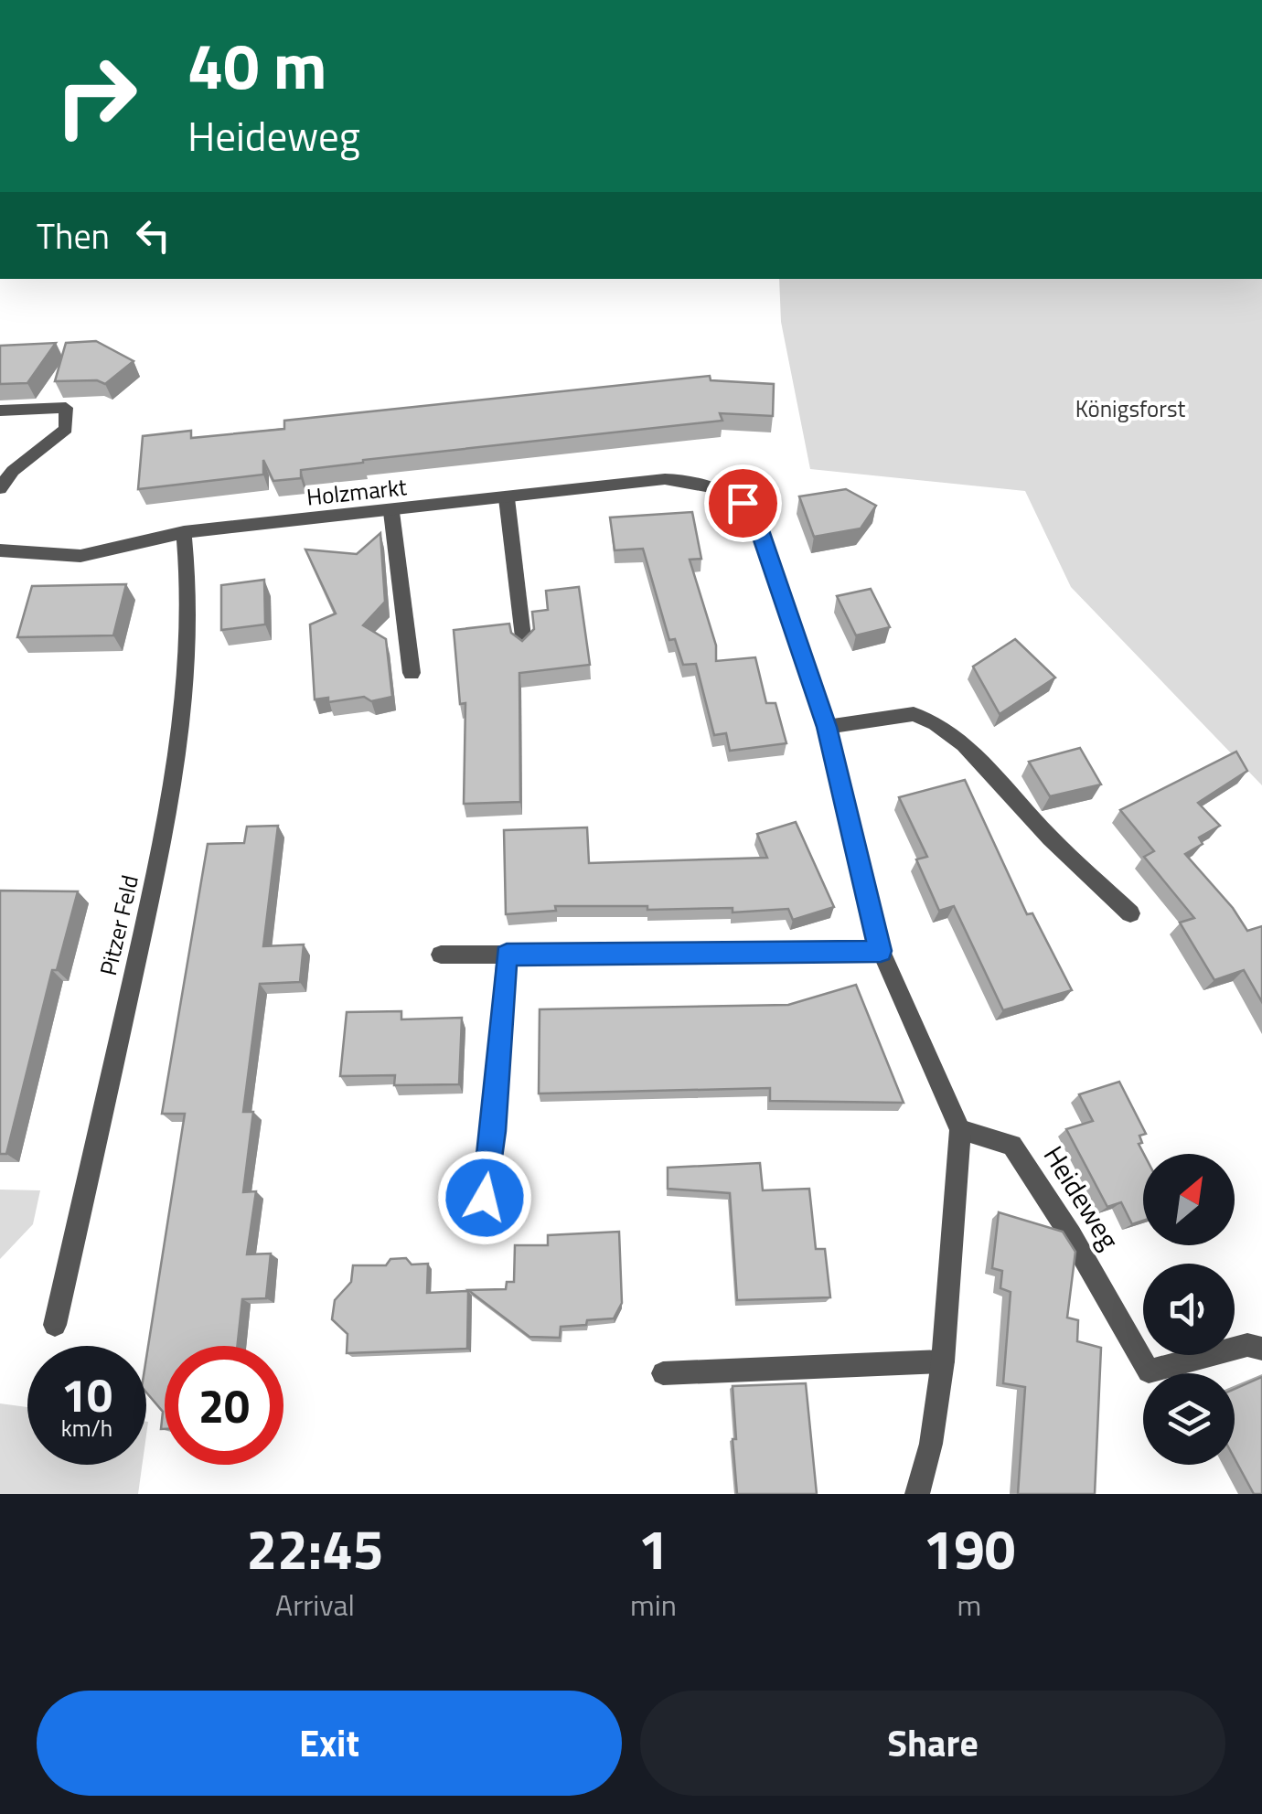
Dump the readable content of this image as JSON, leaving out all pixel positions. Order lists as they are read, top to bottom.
{
  "streets": {
    "street": ["Holzmarkt", "Pitzer Feld", "Heideweg"]
  },
  "crossings": [
    ["Holzmarkt", "Pitzer Feld"]
  ],
  "parks": ["Königsforst"],
  "north": "top right",
  "page": {
    "turn": ["40 m", "Heideweg"],
    "then": "Then",
    "speed": "10 km/h",
    "limit": "20",
    "eta": [
      "22:45",
      "Arrival",
      "1",
      "min",
      "190",
      "m"
    ],
    "buttons": ["Exit", "Share"]
  }
}
